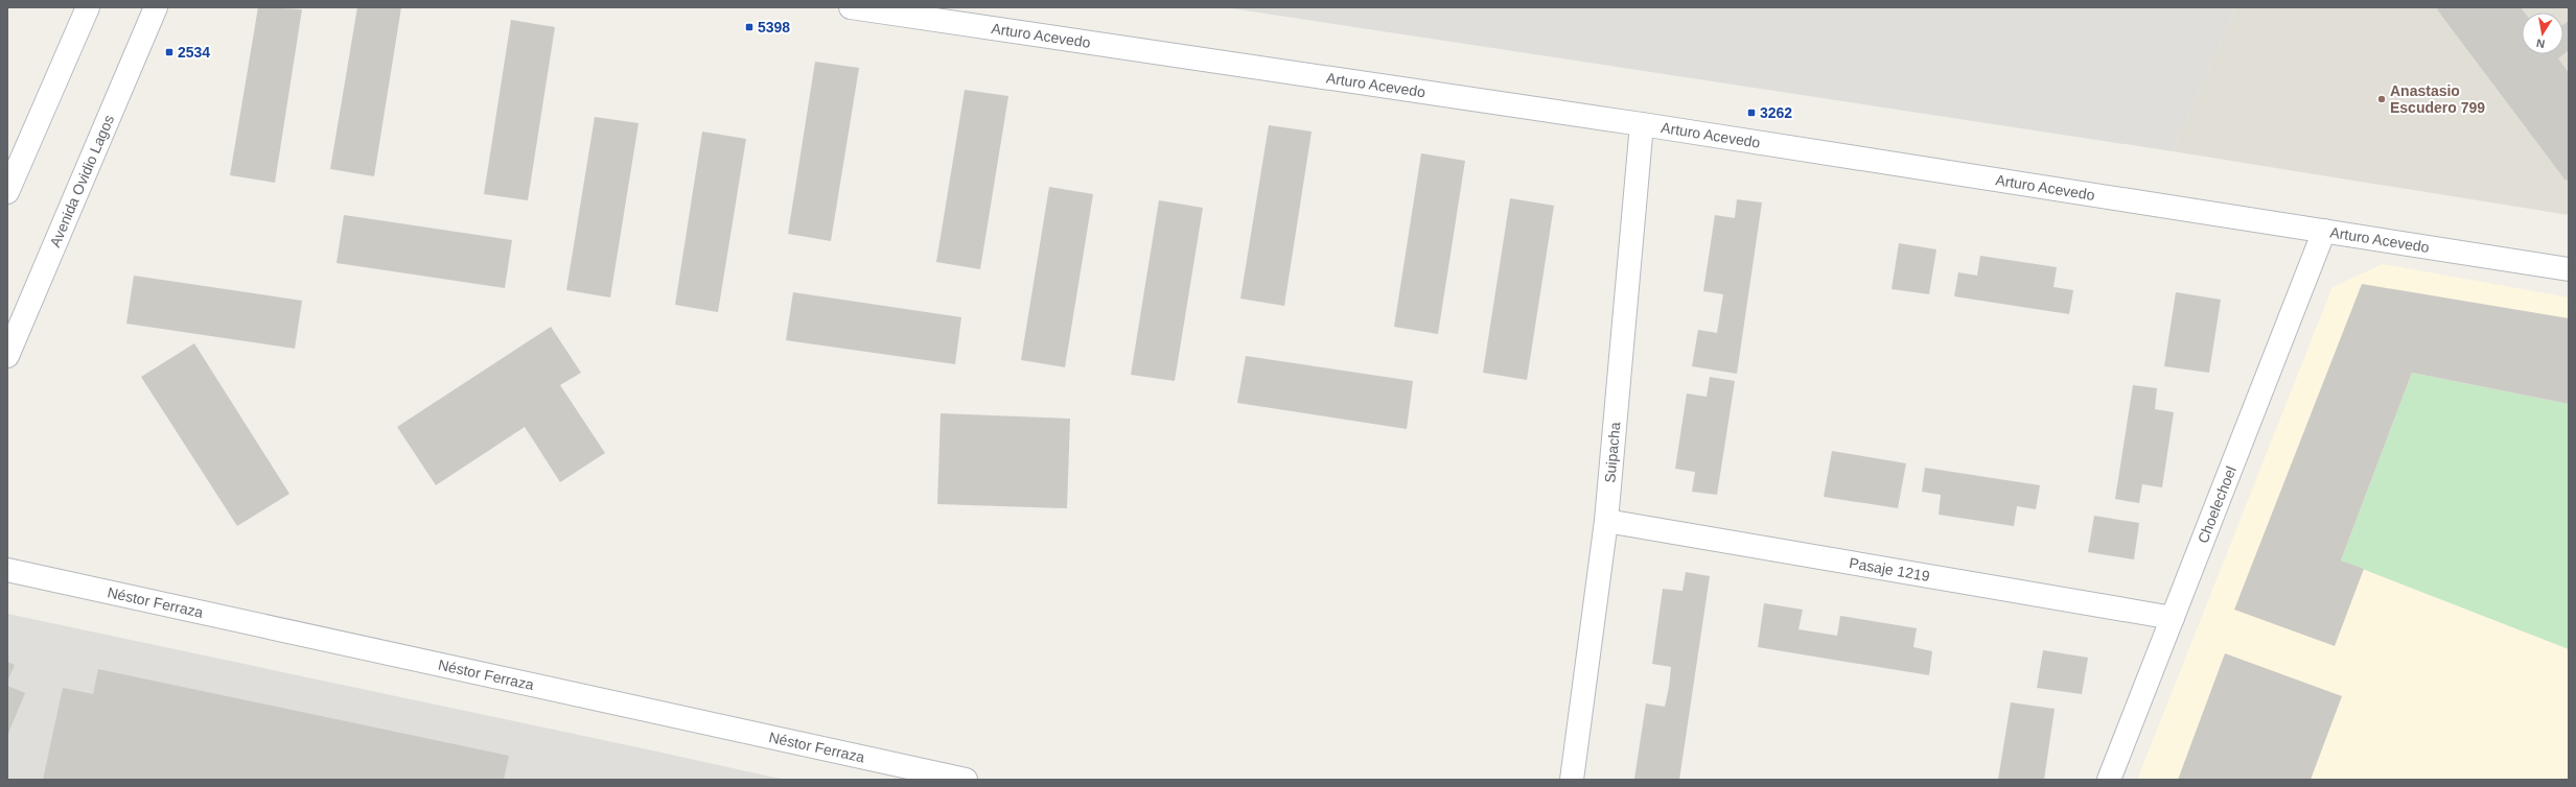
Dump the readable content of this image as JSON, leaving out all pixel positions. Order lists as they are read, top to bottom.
{
  "streets": {
    "street": [
      "Arturo Acevedo",
      "Avenida Ovidio Lagos",
      "Suipacha",
      "Choelechoel",
      "Pasaje 1219",
      "Néstor Ferraza"
    ]
  },
  "crossings": [
    ["Arturo Acevedo", "Suipacha"],
    ["Arturo Acevedo", "Choelechoel"],
    ["Suipacha", "Pasaje 1219"],
    ["Choelechoel", "Pasaje 1219"]
  ],
  "places": {
    "transit": ["5398", "2534", "3262"],
    "other": ["Anastasio Escudero 799"]
  },
  "north": "bottom"
}
